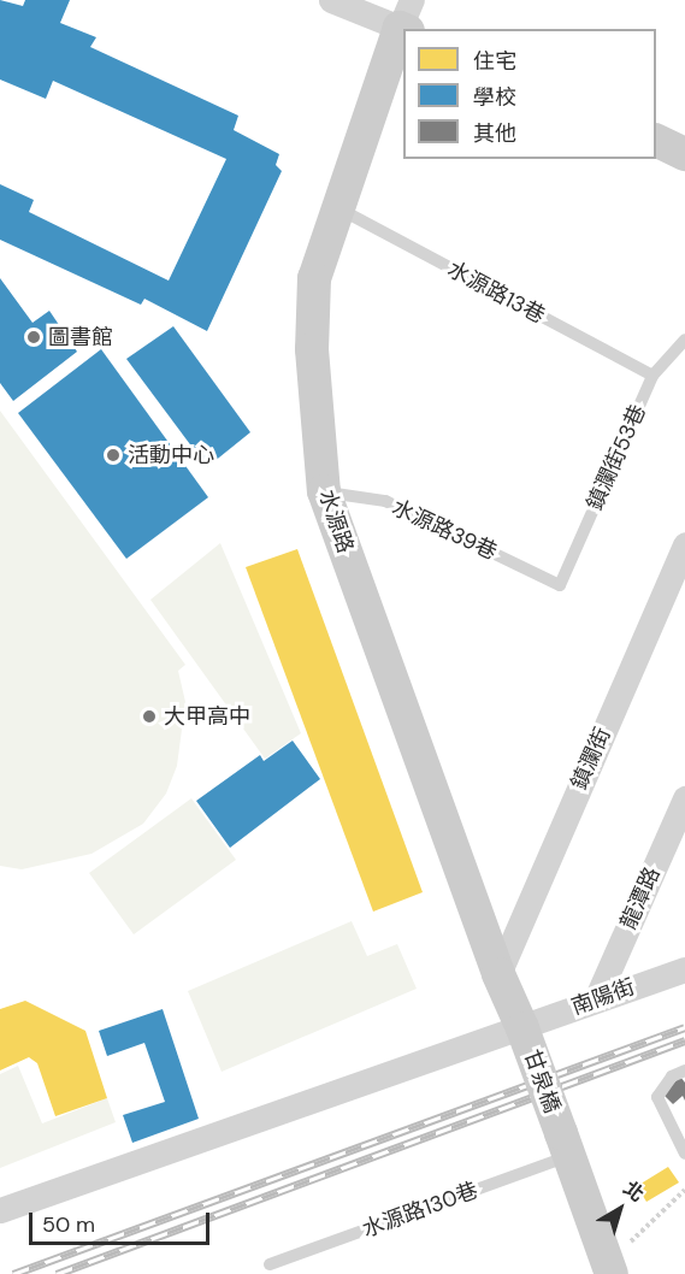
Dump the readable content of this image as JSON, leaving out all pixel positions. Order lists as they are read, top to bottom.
{
  "streets": {
    "main road": ["水源路", "甘泉橋"],
    "street": ["鎮瀾街", "龍潭路", "南陽街"],
    "lane": [
      "水源路13巷",
      "鎮瀾街53巷",
      "水源路39巷",
      "水源路130巷"
    ]
  },
  "crossings": [
    ["水源路13巷", "鎮瀾街53巷"],
    ["水源路13巷", "水源路"],
    ["鎮瀾街53巷", "水源路39巷"],
    ["水源路", "水源路39巷"],
    ["水源路", "鎮瀾街"],
    ["水源路", "南陽街"],
    ["水源路", "甘泉橋"],
    ["龍潭路", "南陽街"],
    ["南陽街", "甘泉橋"],
    ["甘泉橋", "水源路130巷"]
  ],
  "places": ["圖書館", "活動中心", "大甲高中"],
  "legend": ["住宅", "學校", "其他"],
  "scale_bar": "50 m",
  "north": "top right"
}
